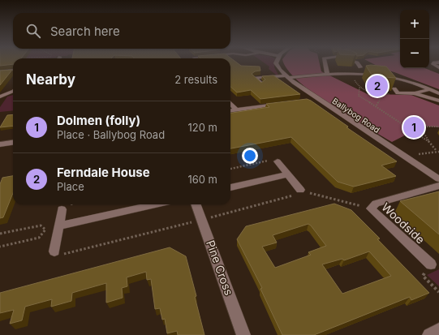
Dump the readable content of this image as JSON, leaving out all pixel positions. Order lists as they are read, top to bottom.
{
  "streets": {
    "street": ["Ballybog Road", "Woodside", "Pine Cross"]
  },
  "page": {
    "map_buttons": ["+", "−"],
    "search": "Search here",
    "heading": ["Nearby", "2 results"],
    "pins": ["2", "1"],
    "list": [
      {
        "mark": "1",
        "name": "Dolmen (folly)",
        "note": "Place · Ballybog Road",
        "value": "120 m"
      },
      {
        "mark": "2",
        "name": "Ferndale House",
        "note": "Place",
        "value": "160 m"
      }
    ]
  }
}
